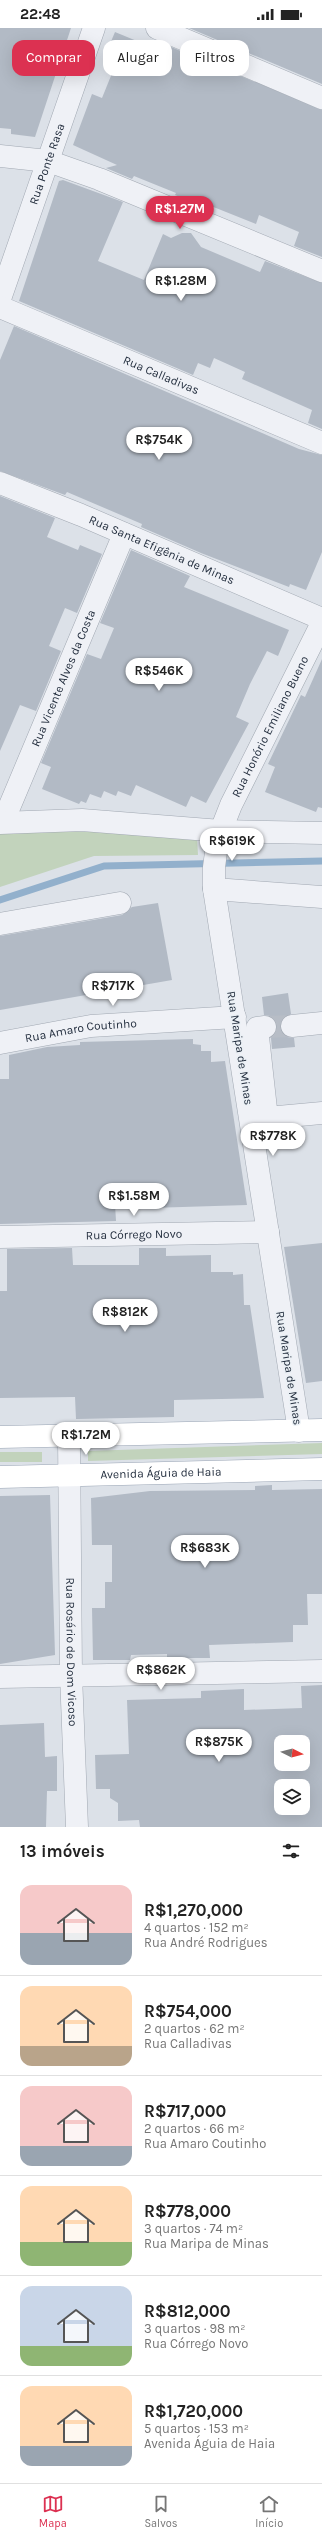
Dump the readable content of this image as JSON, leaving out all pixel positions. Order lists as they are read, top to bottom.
{
  "streets": {
    "main road": ["Avenida Águia de Haia"],
    "street": [
      "Rua Ponte Rasa",
      "Rua Calladivas",
      "Rua Santa Efigênia de Minas",
      "Rua Vicente Alves da Costa",
      "Rua Honório Emiliano Bueno",
      "Rua Amaro Coutinho",
      "Rua Maripa de Minas",
      "Rua Córrego Novo",
      "Rua Rosário de Dom Vicoso"
    ]
  },
  "crossings": [
    ["Rua Santa Efigênia de Minas", "Rua Vicente Alves da Costa"],
    ["Rua Honório Emiliano Bueno", "Rua Maripa de Minas"],
    ["Rua Amaro Coutinho", "Rua Maripa de Minas"],
    ["Rua Maripa de Minas", "Rua Córrego Novo"],
    ["Avenida Águia de Haia", "Rua Rosário de Dom Vicoso"]
  ],
  "north": "right",
  "page": {
    "status": "22:48",
    "chip": ["Comprar", "Alugar", "Filtros"],
    "price": [
      "R$1.27M",
      "R$1.28M",
      "R$754K",
      "R$546K",
      "R$619K",
      "R$717K",
      "R$778K",
      "R$1.58M",
      "R$812K",
      "R$1.72M",
      "R$683K",
      "R$862K",
      "R$875K"
    ],
    "heading": "13 imóveis",
    "list": [
      {
        "name": "R$1,270,000",
        "note": "4 quartos · 152 m² · Rua André Rodrigues"
      },
      {
        "name": "R$754,000",
        "note": "2 quartos · 62 m² · Rua Calladivas"
      },
      {
        "name": "R$717,000",
        "note": "2 quartos · 66 m² · Rua Amaro Coutinho"
      },
      {
        "name": "R$778,000",
        "note": "3 quartos · 74 m² · Rua Maripa de Minas"
      },
      {
        "name": "R$812,000",
        "note": "3 quartos · 98 m² · Rua Córrego Novo"
      },
      {
        "name": "R$1,720,000",
        "note": "5 quartos · 153 m² · Avenida Águia de Haia"
      }
    ],
    "tabs": ["Mapa", "Salvos", "Início"]
  }
}
